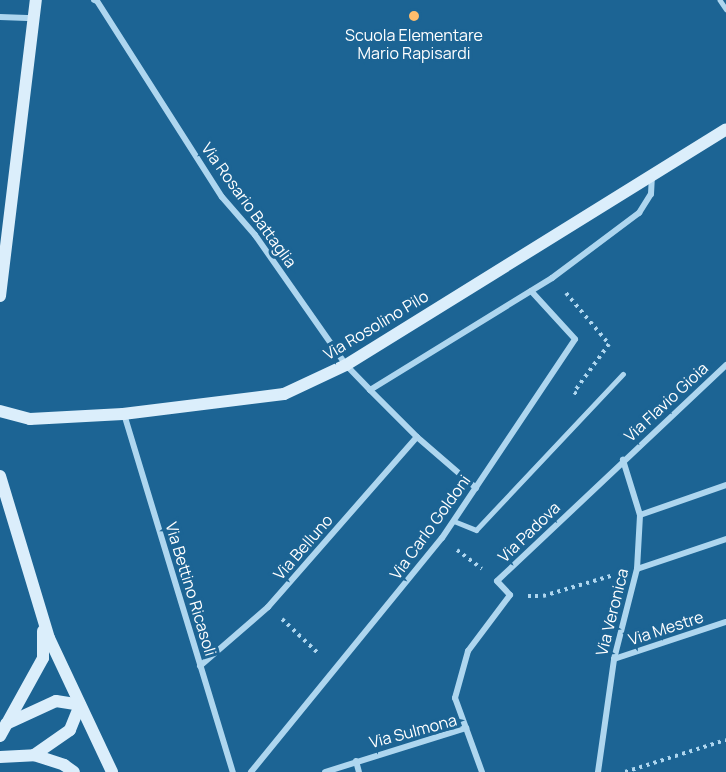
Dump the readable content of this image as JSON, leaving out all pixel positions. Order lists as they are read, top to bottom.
{
  "streets": {
    "main road": ["Via Rosolino Pilo"],
    "street": [
      "Via Rosario Battaglia",
      "Via Flavio Gioia",
      "Via Carlo Goldoni",
      "Via Padova",
      "Via Belluno",
      "Via Bettino Ricasoli",
      "Via Veronica",
      "Via Mestre",
      "Via Sulmona"
    ]
  },
  "crossings": [
    ["Via Rosario Battaglia", "Via Rosolino Pilo"],
    ["Via Rosario Battaglia", "Via Carlo Goldoni"],
    ["Via Rosario Battaglia", "Via Belluno"],
    ["Via Rosolino Pilo", "Via Bettino Ricasoli"],
    ["Via Flavio Gioia", "Via Padova"],
    ["Via Flavio Gioia", "Via Veronica"],
    ["Via Padova", "Via Veronica"],
    ["Via Belluno", "Via Bettino Ricasoli"],
    ["Via Veronica", "Via Mestre"]
  ],
  "places": ["Scuola Elementare Mario Rapisardi"]
}
